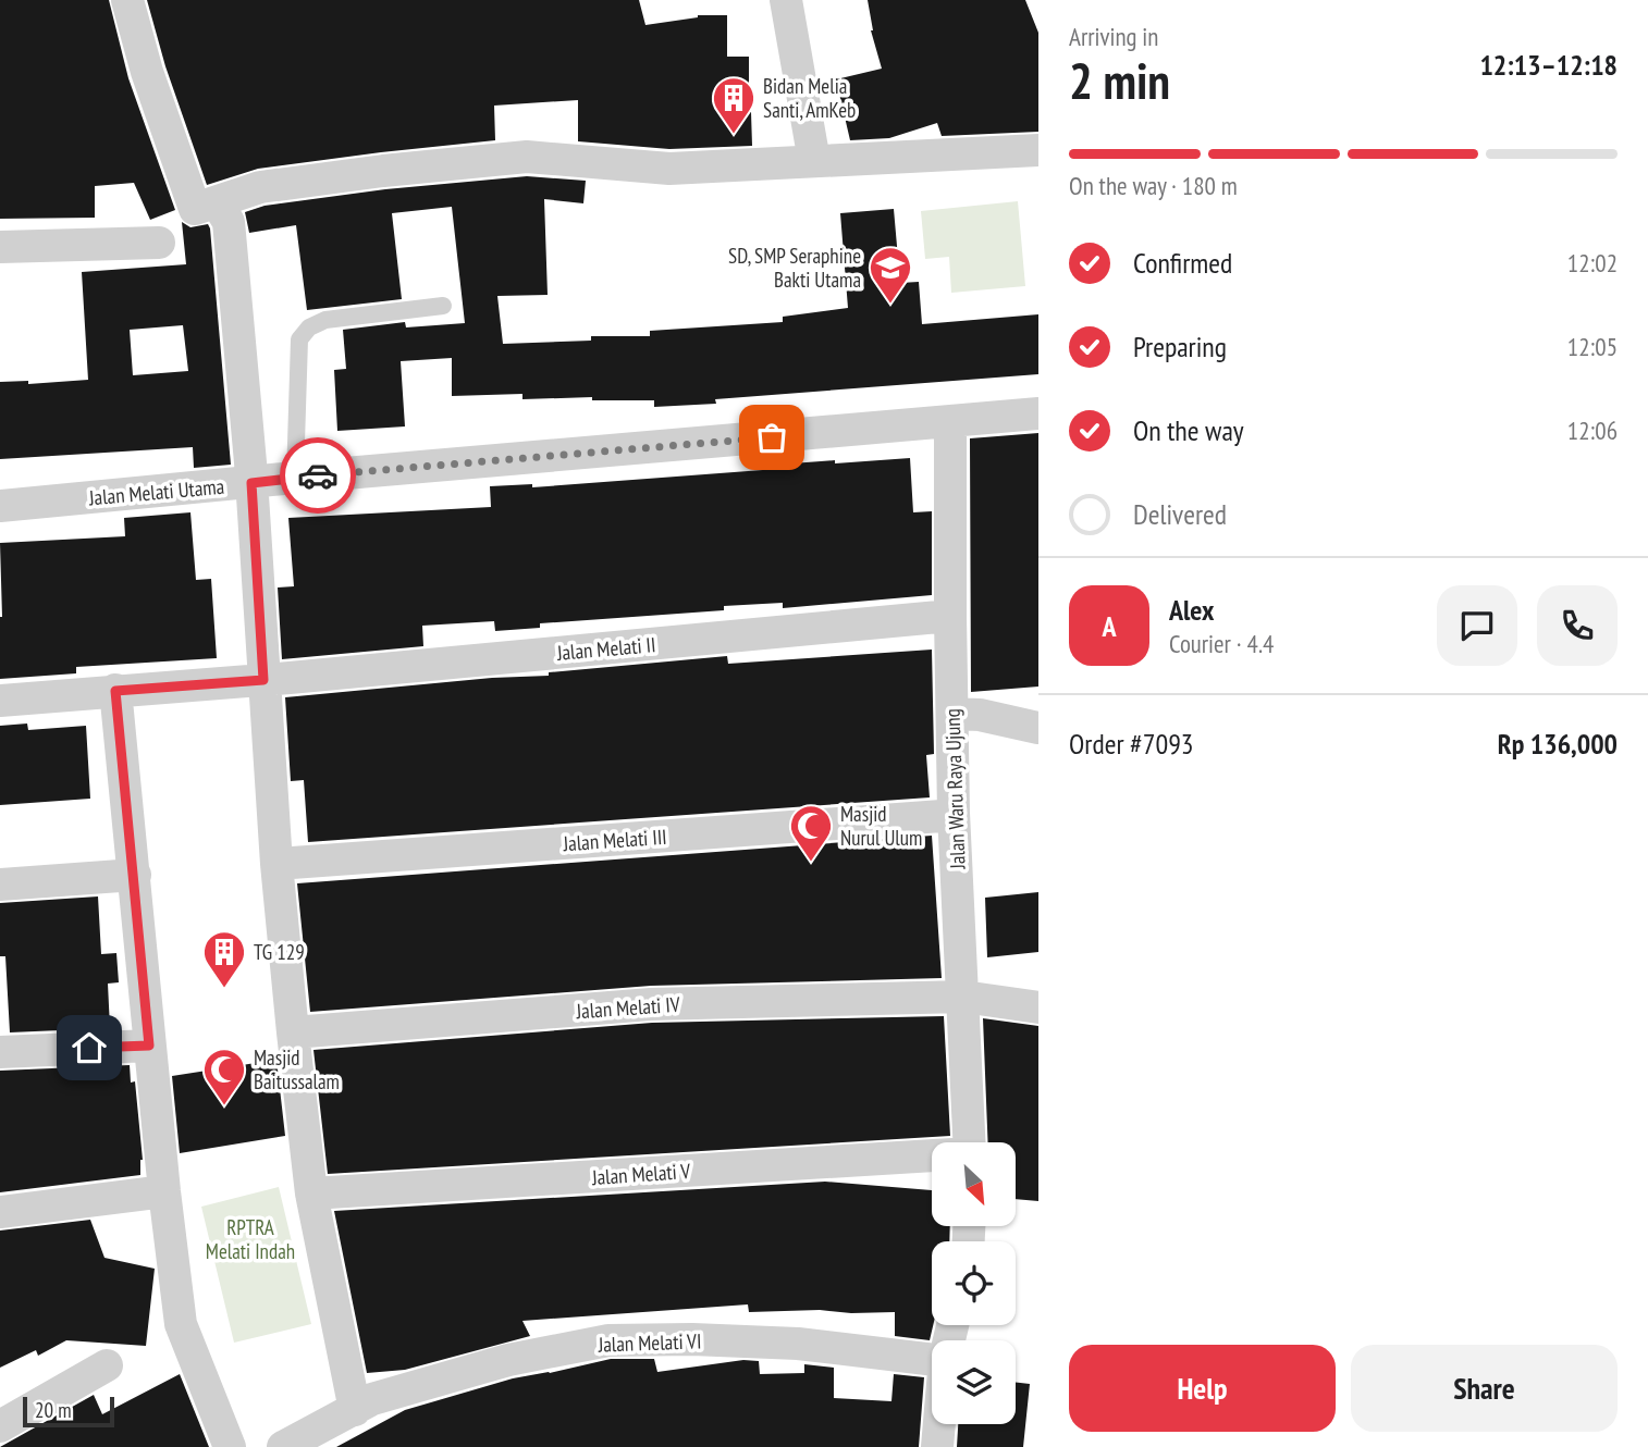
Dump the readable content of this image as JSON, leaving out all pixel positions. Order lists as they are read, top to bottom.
{
  "streets": {
    "street": [
      "Jalan Melati Utama",
      "Jalan Melati II",
      "Jalan Waru Raya Ujung",
      "Jalan Melati III",
      "Jalan Melati IV",
      "Jalan Melati V",
      "Jalan Melati VI"
    ]
  },
  "crossings": [
    ["Jalan Melati Utama", "Jalan Waru Raya Ujung"],
    ["Jalan Melati II", "Jalan Waru Raya Ujung"],
    ["Jalan Waru Raya Ujung", "Jalan Melati III"],
    ["Jalan Waru Raya Ujung", "Jalan Melati IV"]
  ],
  "parks": ["RPTRA Melati Indah"],
  "places": {
    "building": ["Bidan Melia Santi, AmKeb", "TG 129"],
    "school or university": ["SD, SMP Seraphine Bakti Utama"],
    "mosque": ["Masjid Nurul Ulum", "Masjid Baitussalam"]
  },
  "scale_bar": "20 m",
  "north": "bottom right",
  "page": {
    "heading": ["2 min", "Arriving in", "12:13–12:18"],
    "panel": [
      "Alex",
      "Courier · 4.4",
      "Order #7093",
      "Rp 136,000"
    ],
    "bar": "On the way · 180 m",
    "list": [
      ["Confirmed", "12:02"],
      ["Preparing", "12:05"],
      ["On the way", "12:06"],
      "Delivered"
    ],
    "round": "A",
    "buttons": ["Help", "Share"],
    "scale": "20 m"
  }
}
